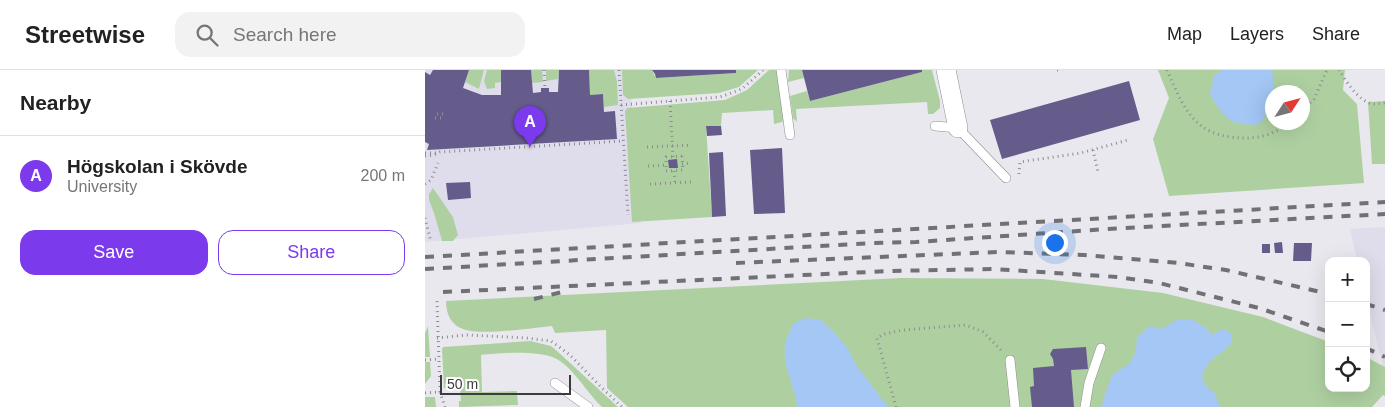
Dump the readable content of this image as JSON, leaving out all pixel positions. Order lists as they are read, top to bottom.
{
  "scale_bar": "50 m",
  "north": "top right",
  "page": {
    "header": "Streetwise",
    "search": "Search here",
    "nav": ["Map", "Layers", "Share"],
    "heading": "Nearby",
    "pins": "A",
    "list": [
      {
        "mark": "A",
        "name": "Högskolan i Skövde",
        "note": "University",
        "value": "200 m"
      }
    ],
    "buttons": ["Save", "Share"],
    "map_buttons": ["+", "−"],
    "scale": "50 m"
  }
}
